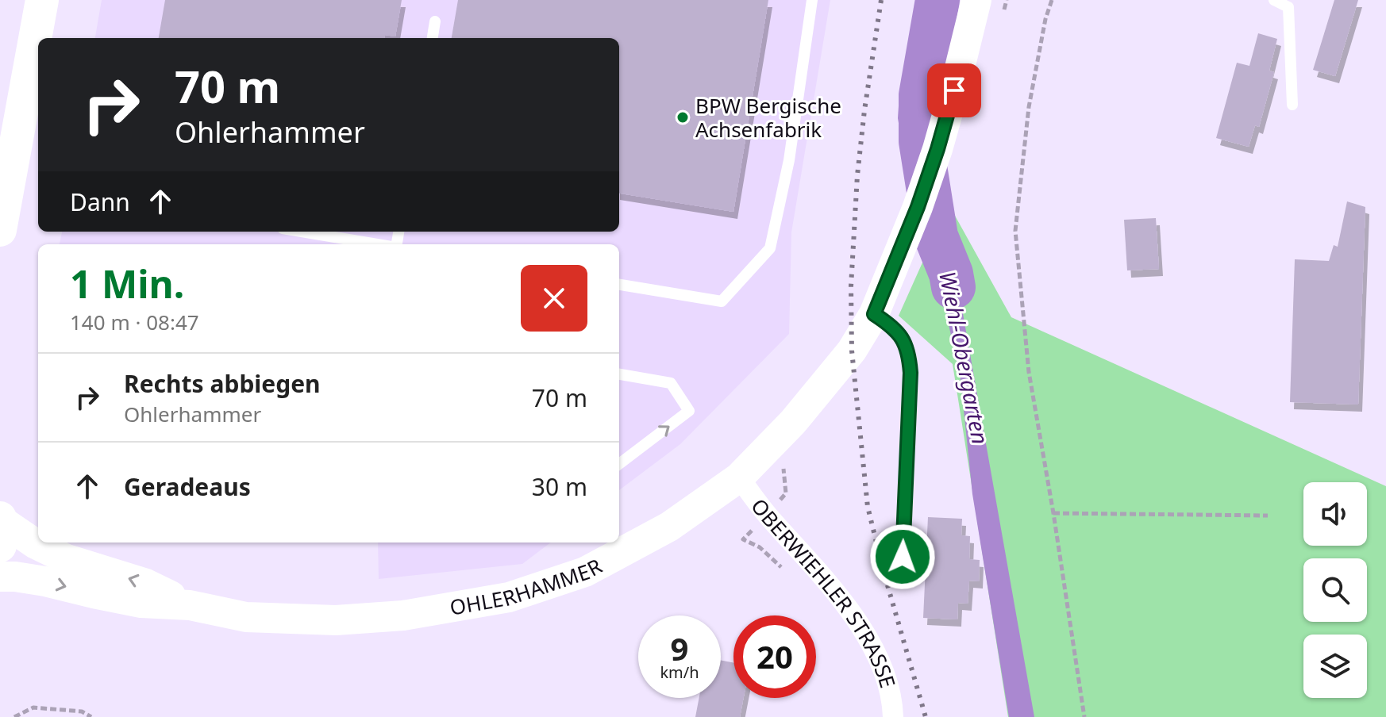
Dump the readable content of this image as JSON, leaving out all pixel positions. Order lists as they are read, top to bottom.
{
  "streets": {
    "street": ["OHLERHAMMER", "OBERWIEHLER STRASSE"]
  },
  "crossings": [
    ["OHLERHAMMER", "OBERWIEHLER STRASSE"]
  ],
  "water": ["Wiehl-Obergarten"],
  "places": ["BPW Bergische Achsenfabrik"],
  "page": {
    "turn": ["70 m", "Ohlerhammer"],
    "then": "Dann",
    "heading": ["1 Min.", "140 m · 08:47"],
    "list": [
      {
        "name": "Rechts abbiegen",
        "note": "Ohlerhammer",
        "value": "70 m"
      },
      {
        "name": "Geradeaus",
        "value": "30 m"
      }
    ],
    "speed": "9 km/h",
    "limit": "20"
  }
}
